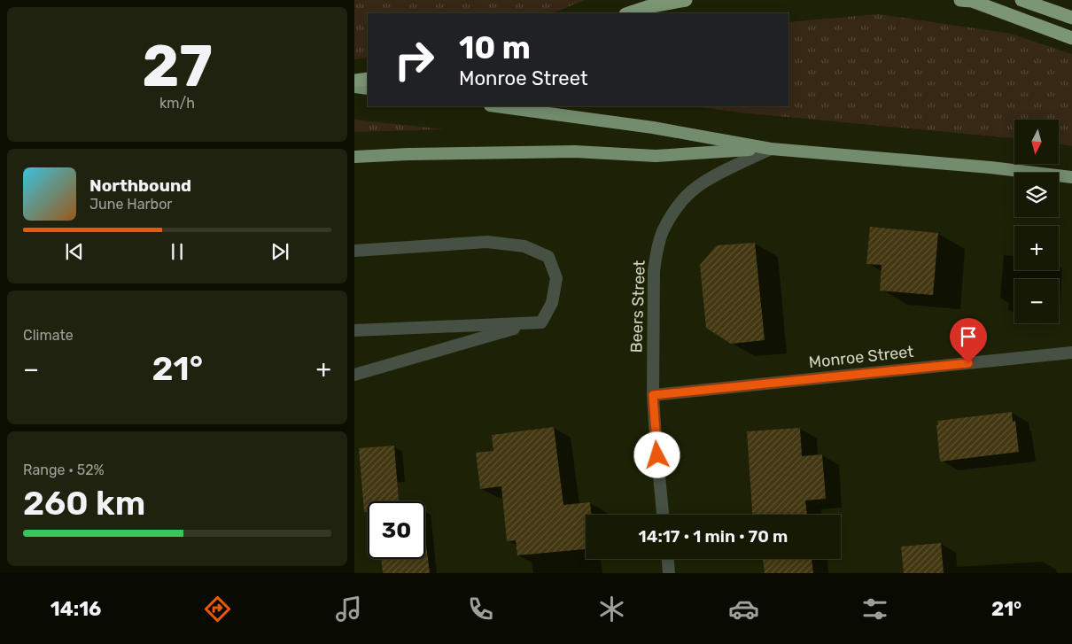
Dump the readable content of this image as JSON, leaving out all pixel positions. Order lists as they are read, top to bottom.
{
  "streets": {
    "street": ["Beers Street", "Monroe Street"]
  },
  "crossings": [
    ["Beers Street", "Monroe Street"]
  ],
  "north": "bottom",
  "page": {
    "tile": [
      ["27", "km/h"],
      "Climate",
      ["Range · 52%", "260 km"]
    ],
    "turn": ["10 m", "Monroe Street"],
    "map_buttons": ["+", "−"],
    "song": ["Northbound", "June Harbor"],
    "heat": ["−", "21°", "+"],
    "limit": "30",
    "trip": "14:17 · 1 min · 70 m",
    "tabs": ["14:16", "21°"]
  }
}
